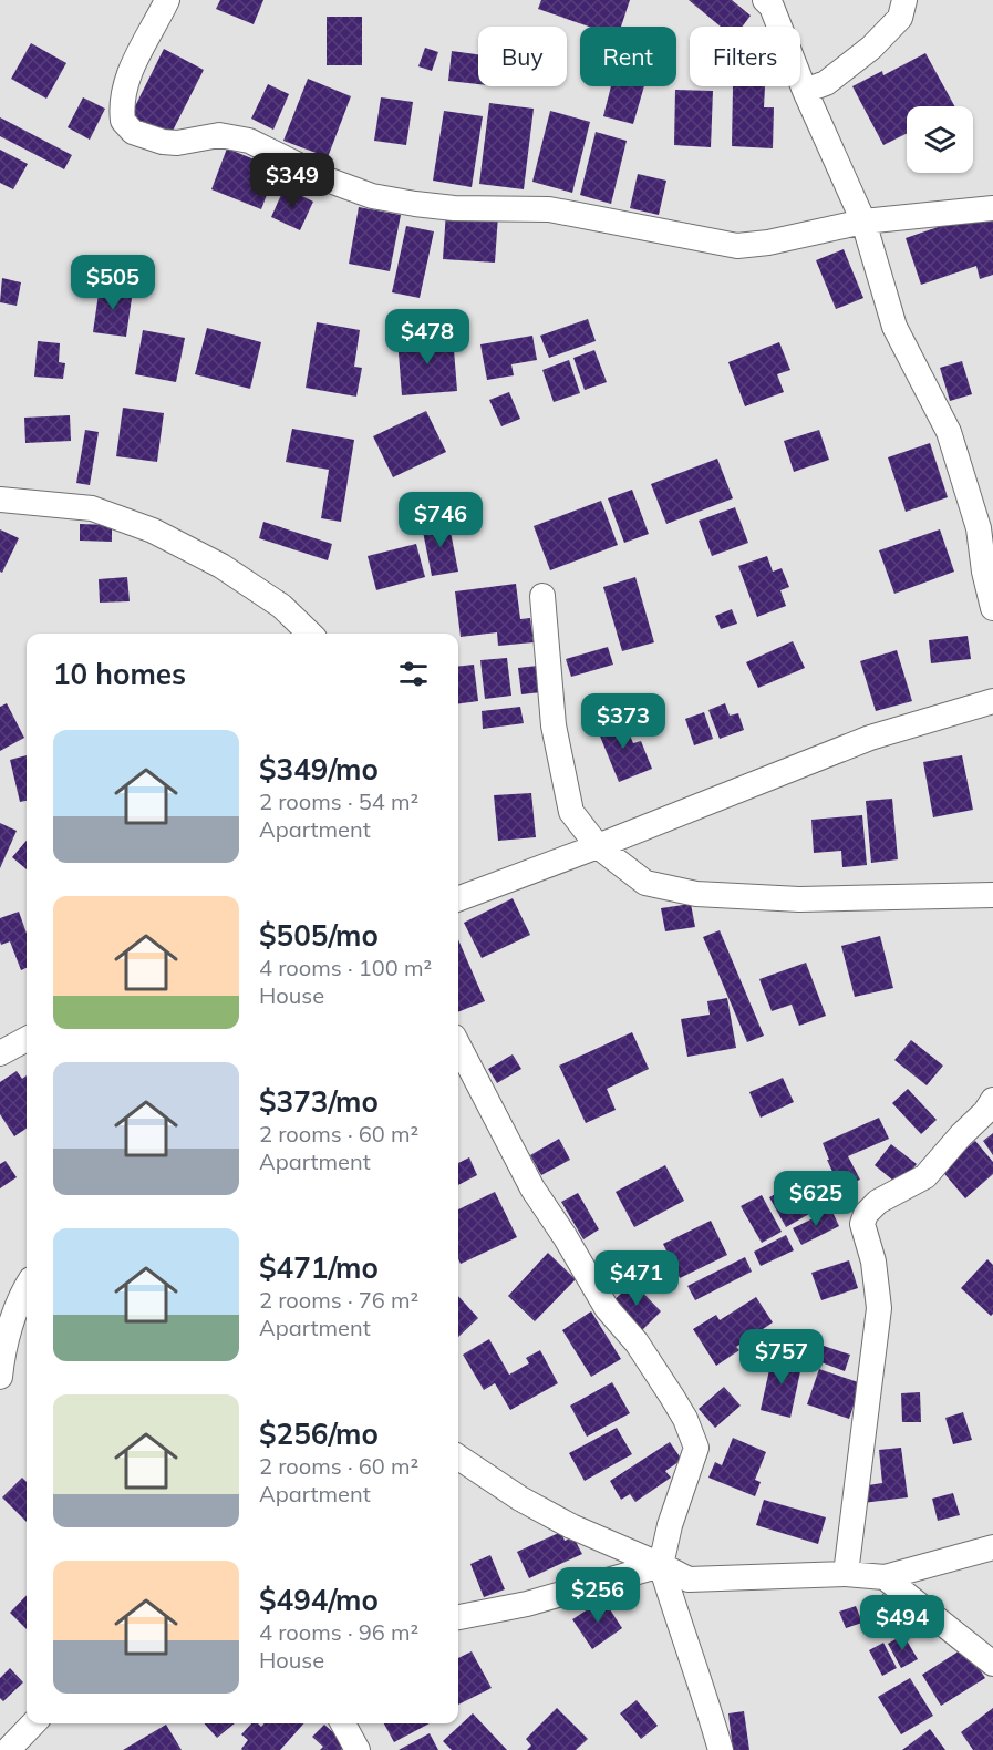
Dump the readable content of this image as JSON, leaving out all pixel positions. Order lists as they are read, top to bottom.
{
  "page": {
    "chip": ["Buy", "Rent", "Filters"],
    "price": [
      "$349",
      "$505",
      "$478",
      "$746",
      "$373",
      "$625",
      "$471",
      "$757",
      "$256",
      "$494"
    ],
    "heading": "10 homes",
    "list": [
      {
        "name": "$349/mo",
        "note": "2 rooms · 54 m² · Apartment"
      },
      {
        "name": "$505/mo",
        "note": "4 rooms · 100 m² · House"
      },
      {
        "name": "$373/mo",
        "note": "2 rooms · 60 m² · Apartment"
      },
      {
        "name": "$471/mo",
        "note": "2 rooms · 76 m² · Apartment"
      },
      {
        "name": "$256/mo",
        "note": "2 rooms · 60 m² · Apartment"
      },
      {
        "name": "$494/mo",
        "note": "4 rooms · 96 m² · House"
      }
    ]
  }
}
